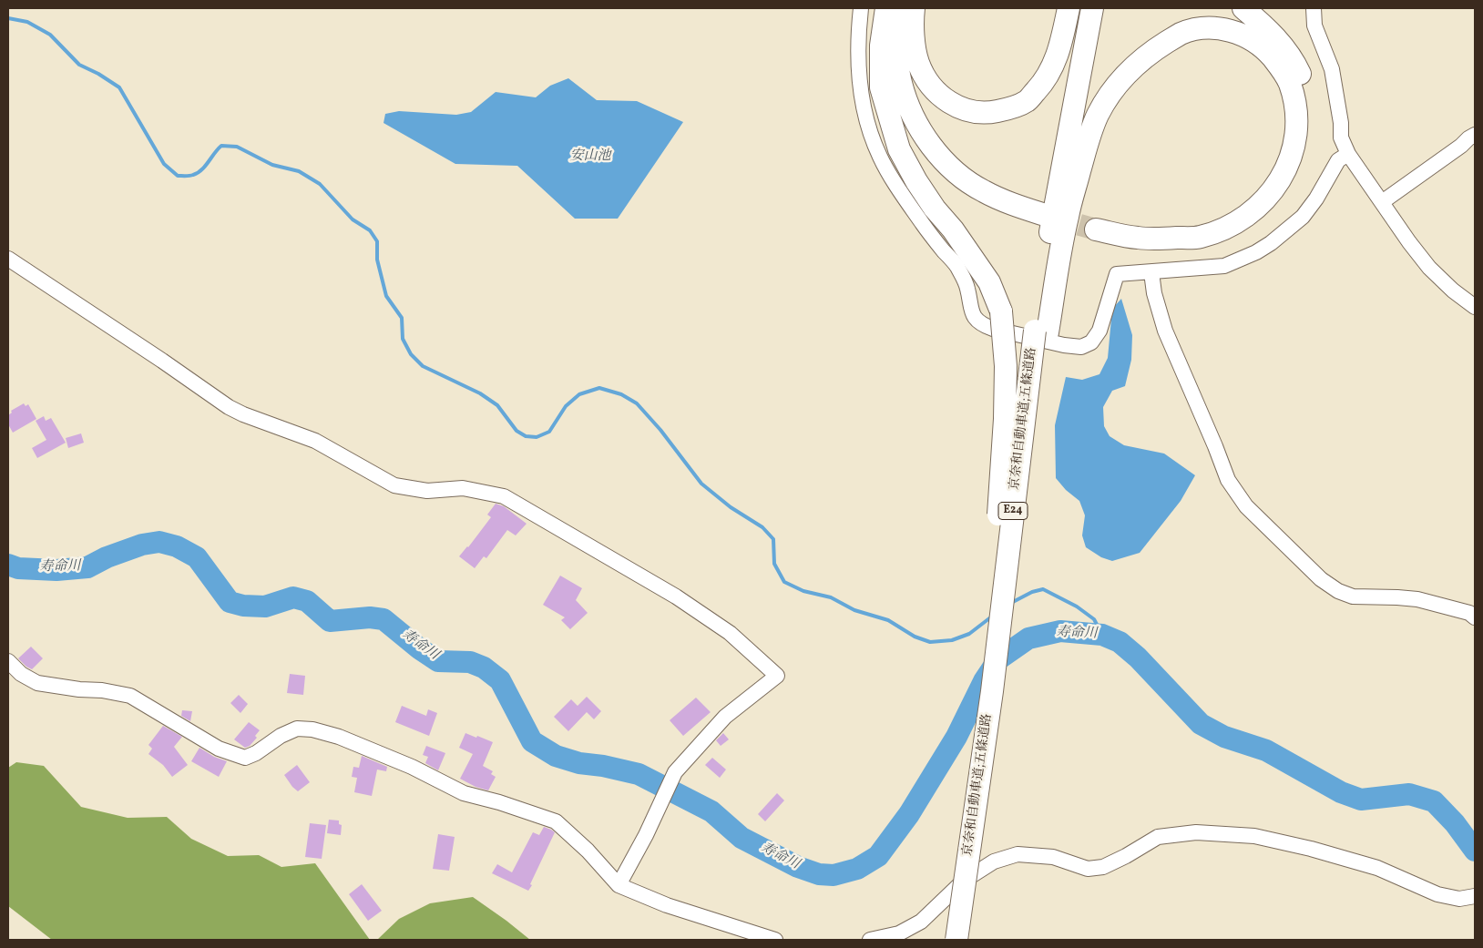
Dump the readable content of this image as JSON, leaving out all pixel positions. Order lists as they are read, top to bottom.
{
  "streets": {
    "highway": ["京奈和自動車道;五條道路", "E24"]
  },
  "water": ["安山池", "寿命川"]
}
